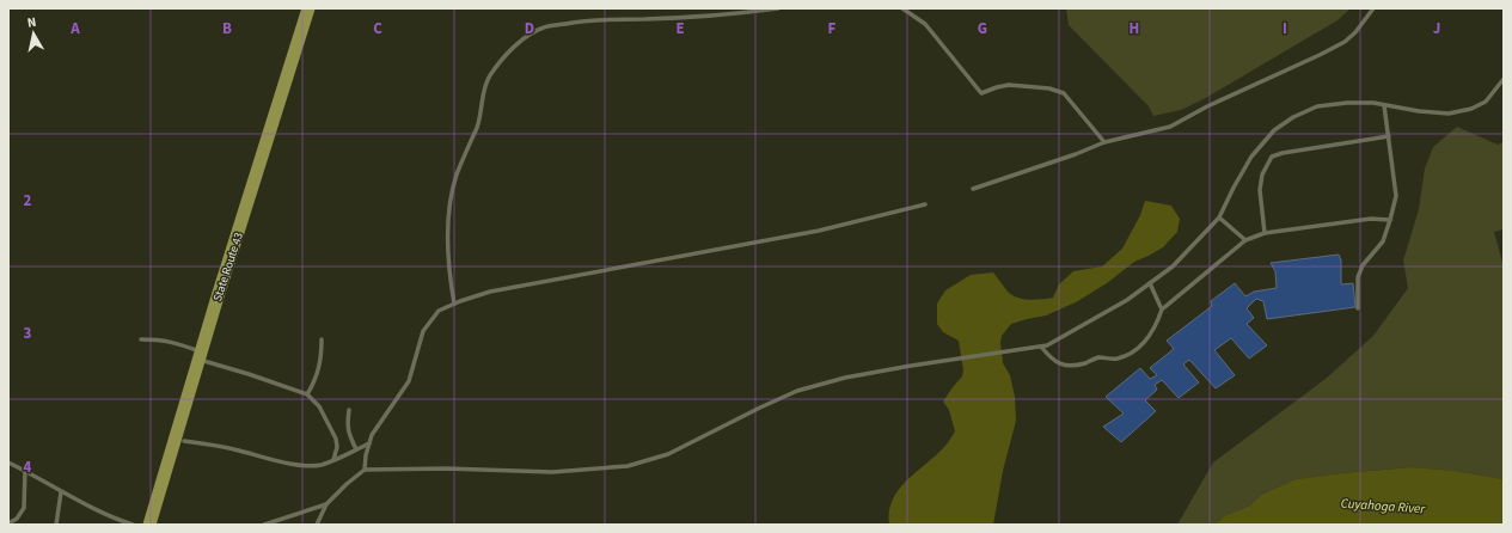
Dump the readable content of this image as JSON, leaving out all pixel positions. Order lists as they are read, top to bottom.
{
  "streets": {
    "main road": ["State Route 43"]
  },
  "water": ["Cuyahoga River"],
  "north": "top",
  "grid": {
    "columns": [
      "A",
      "B",
      "C",
      "D",
      "E",
      "F",
      "G",
      "H",
      "I",
      "J"
    ],
    "rows": ["2", "3", "4"]
  }
}
